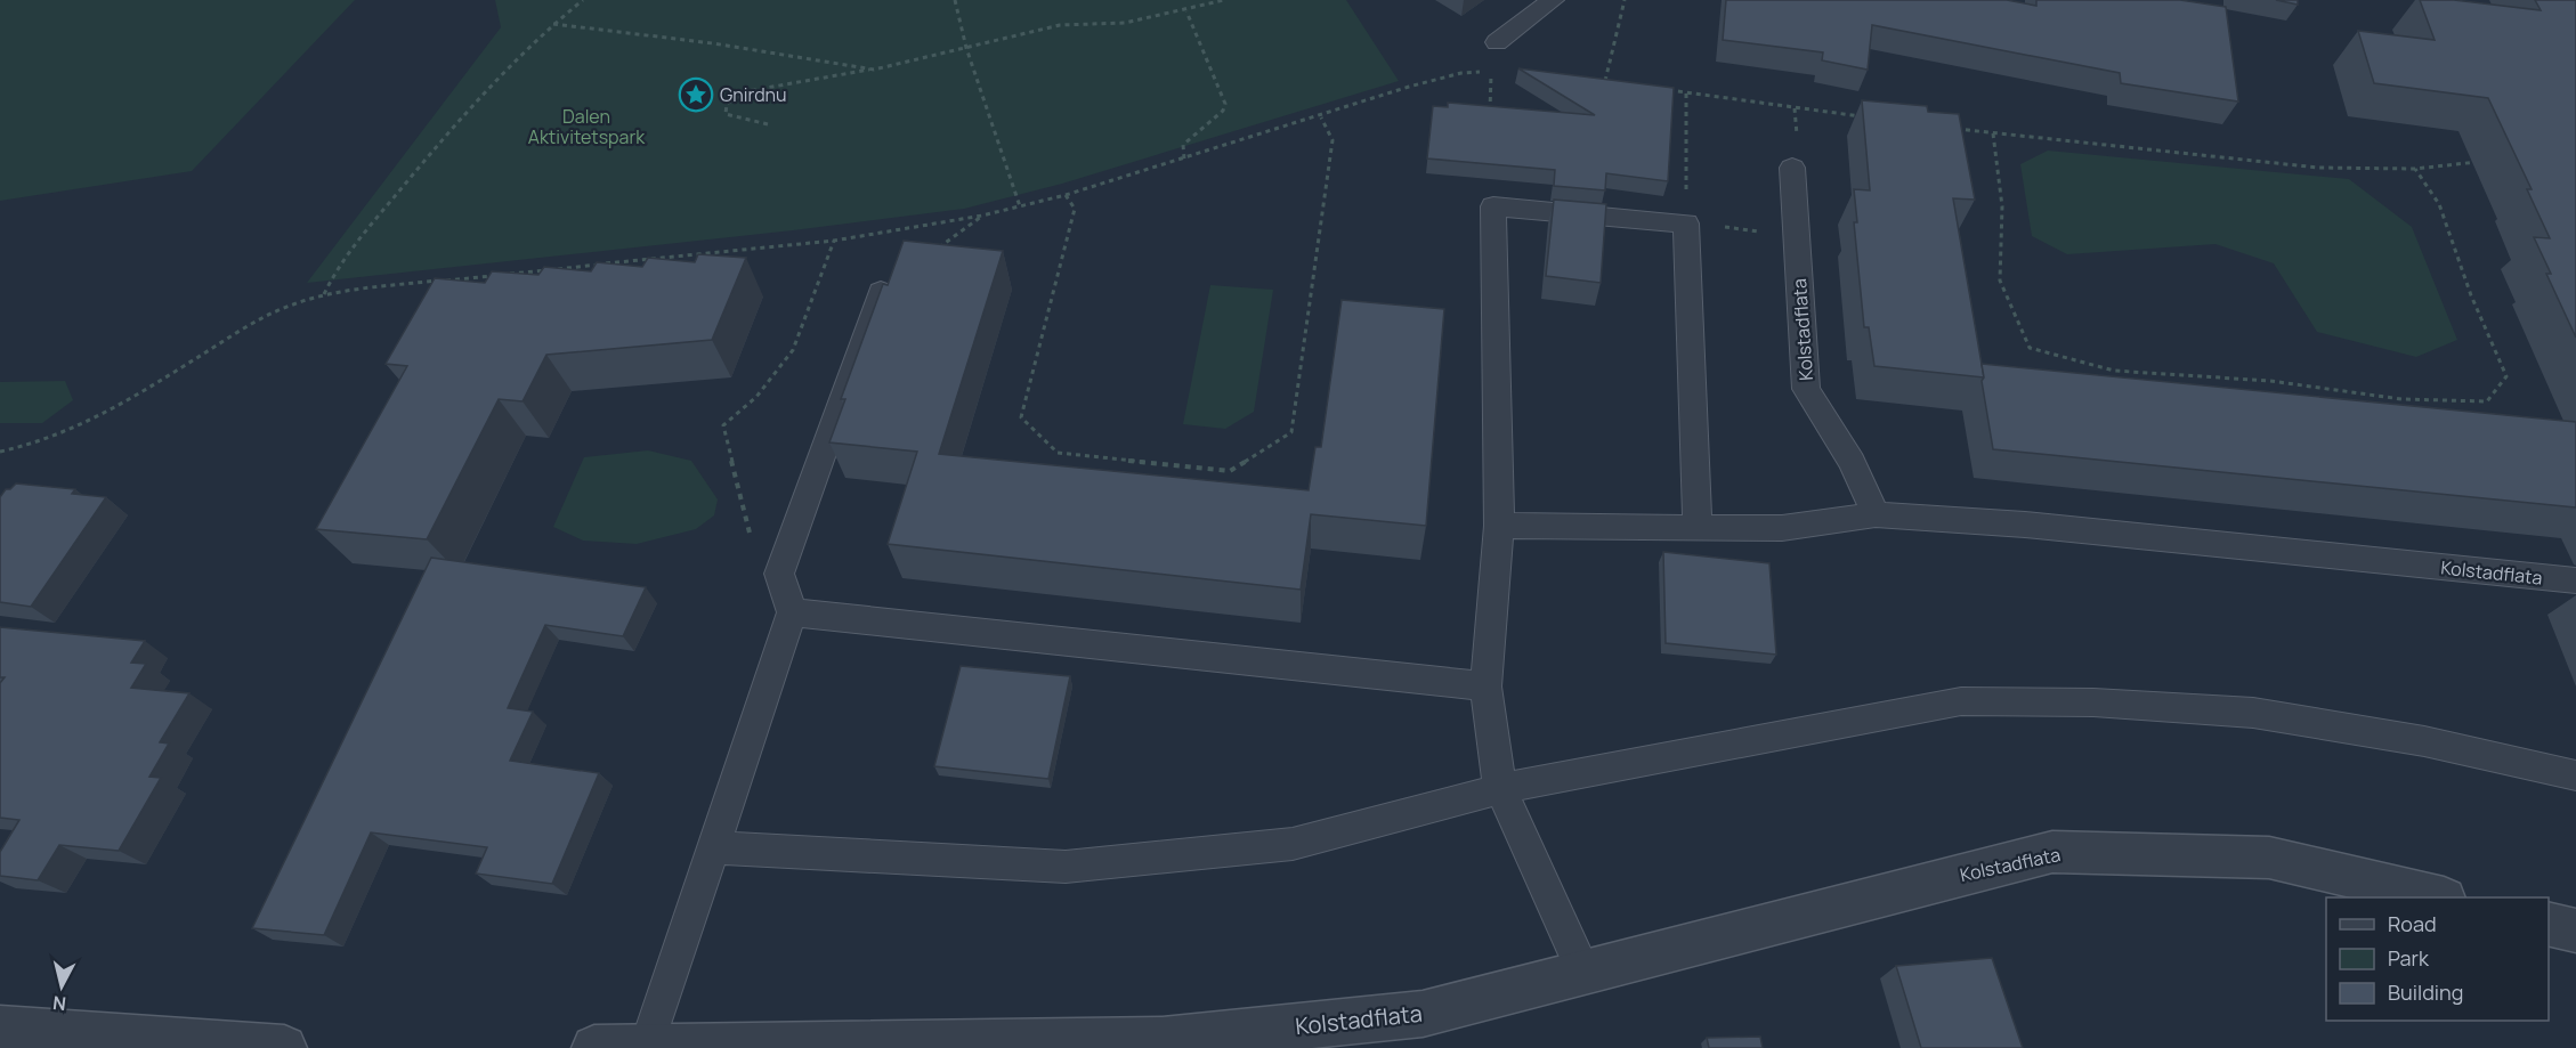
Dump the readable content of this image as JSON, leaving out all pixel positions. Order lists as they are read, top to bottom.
{
  "streets": {
    "street": ["Kolstadflata"]
  },
  "parks": ["Dalen Aktivitetspark"],
  "places": {
    "place": ["Gnirdnu"]
  },
  "legend": ["Road", "Park", "Building"],
  "north": "bottom"
}
